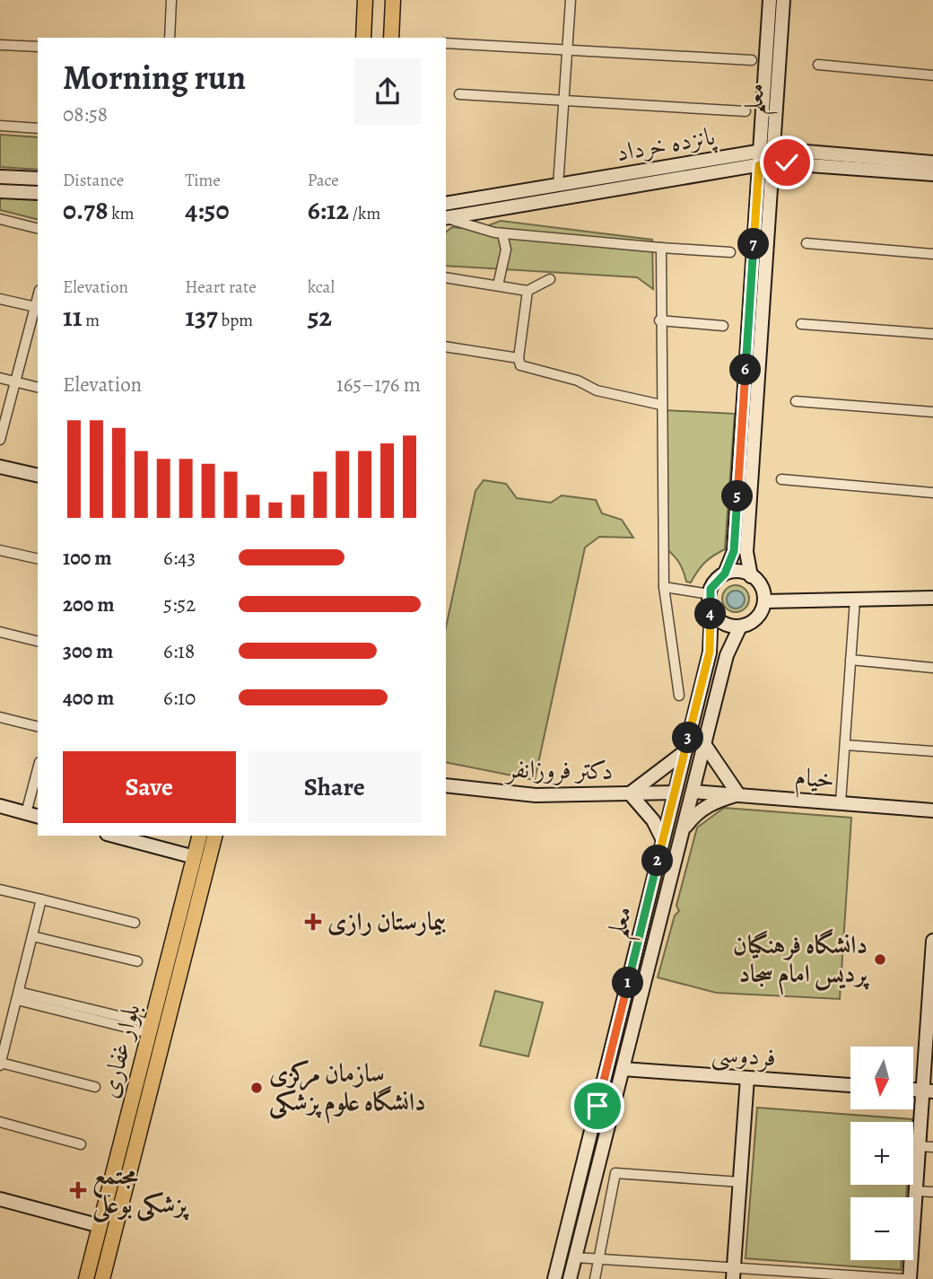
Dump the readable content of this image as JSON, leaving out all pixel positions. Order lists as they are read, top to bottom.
{
  "streets": {
    "main road": [
      "معلم",
      "پانزده خرداد",
      "دکتر فروزانفر",
      "خیام",
      "بلوار غفاری",
      "فردوسی"
    ]
  },
  "crossings": [
    ["معلم", "پانزده خرداد"],
    ["معلم", "دکتر فروزانفر"],
    ["معلم", "خیام"],
    ["معلم", "فردوسی"]
  ],
  "places": {
    "health": ["بیمارستان رازی", "مجتمع پزشکی بوعلی"],
    "other": ["دانشگاه فرهنگیان پردیس امام سجاد", "سازمان مرکزی دانشگاه علوم پزشکی"]
  },
  "north": "bottom",
  "page": {
    "heading": ["Morning run", "08:58"],
    "stats": [
      ["Distance", "0.78 km"],
      ["Time", "4:50"],
      ["Pace", "6:12 /km"],
      ["Elevation", "11 m"],
      ["Heart rate", "137 bpm"],
      ["kcal", "52"]
    ],
    "pins": [
      "7",
      "6",
      "5",
      "4",
      "3",
      "2",
      "1"
    ],
    "chart": ["Elevation", "165–176 m"],
    "list": [
      {
        "name": "100 m",
        "note": "6:43"
      },
      {
        "name": "200 m",
        "note": "5:52"
      },
      {
        "name": "300 m",
        "note": "6:18"
      },
      {
        "name": "400 m",
        "note": "6:10"
      }
    ],
    "buttons": ["Save", "Share"],
    "map_buttons": ["+", "−"]
  }
}
